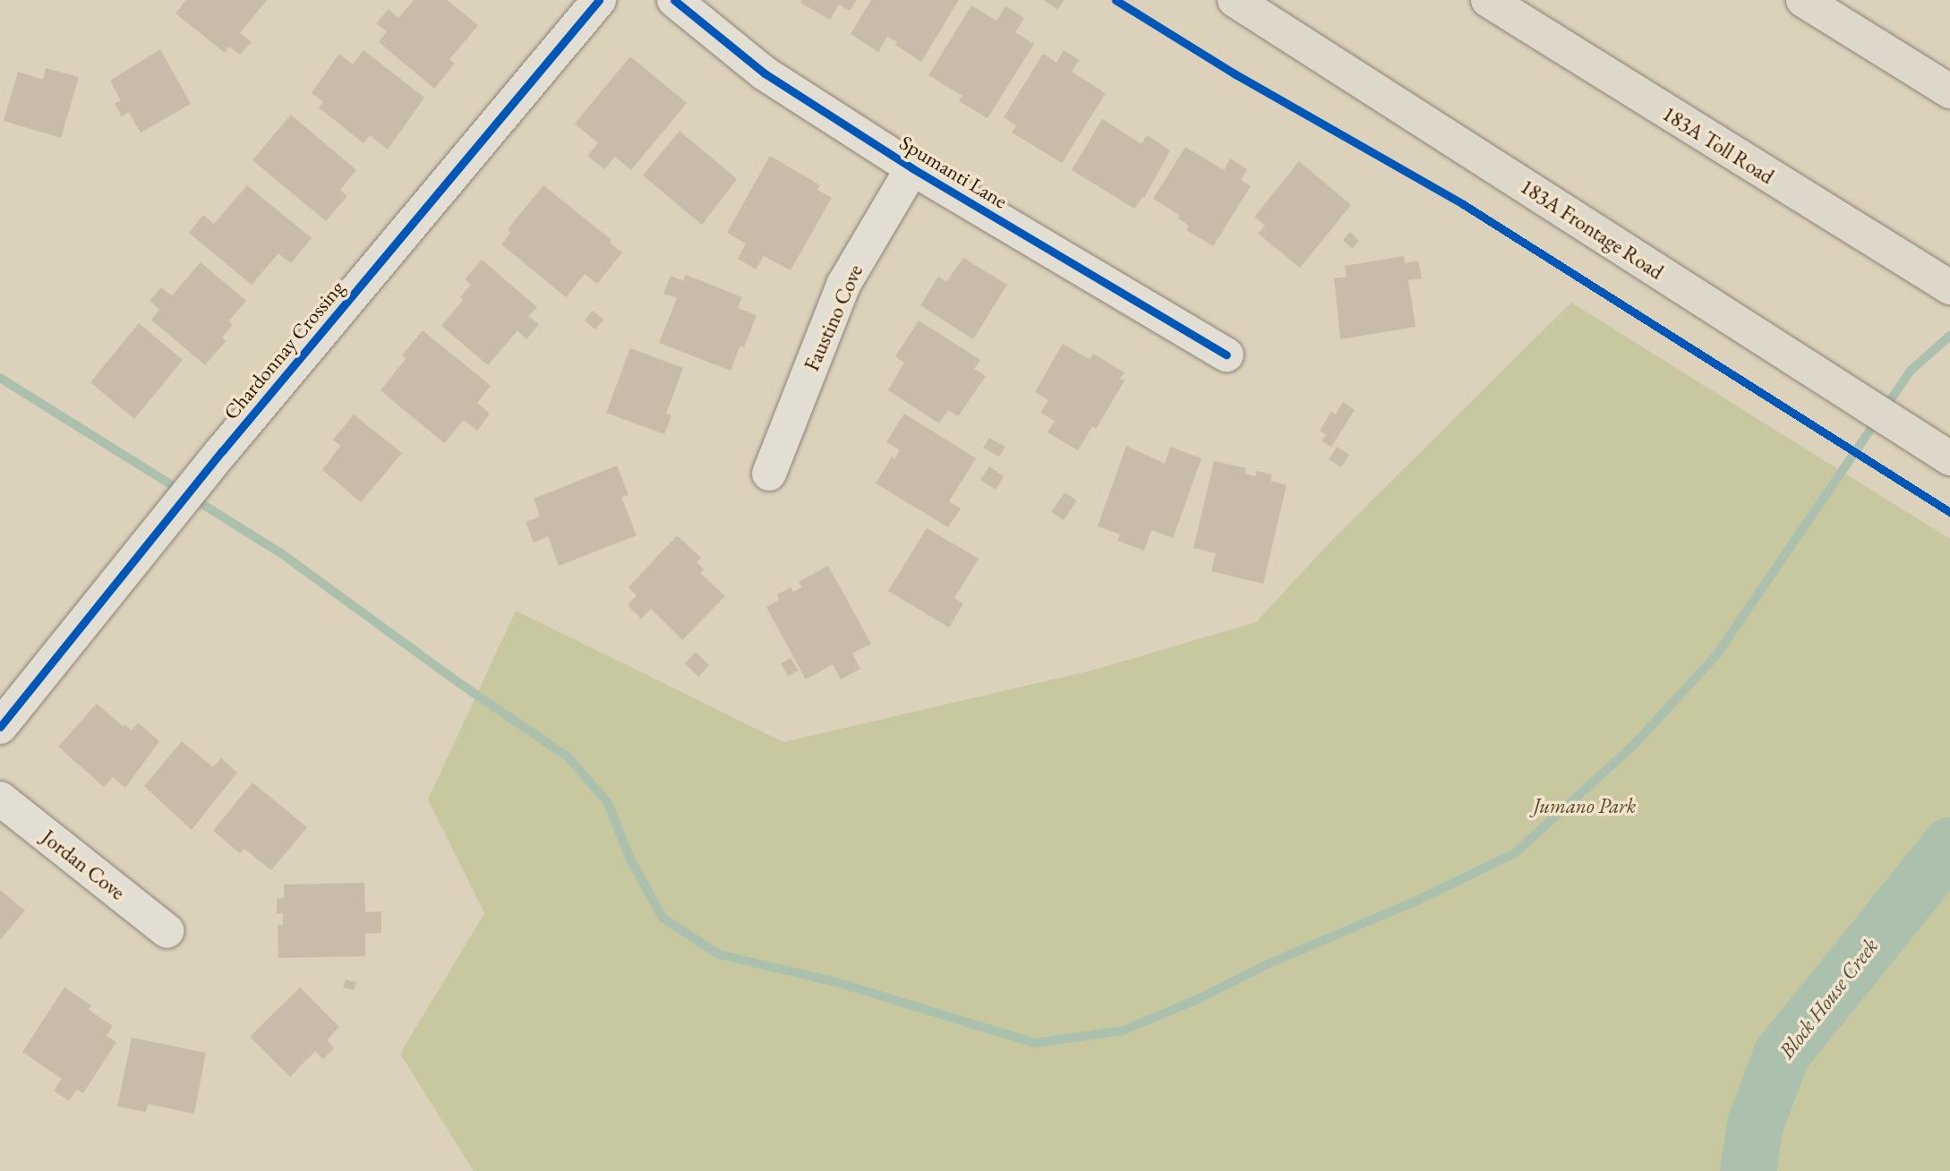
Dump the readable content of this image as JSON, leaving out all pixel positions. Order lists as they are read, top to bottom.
{
  "streets": {
    "main road": ["183A Toll Road", "183A Frontage Road"],
    "street": [
      "Spumanti Lane",
      "Faustino Cove",
      "Chardonnay Crossing",
      "Jordan Cove"
    ]
  },
  "crossings": [
    ["Spumanti Lane", "Faustino Cove"]
  ],
  "water": ["Block House Creek"],
  "parks": ["Jumano Park"]
}
